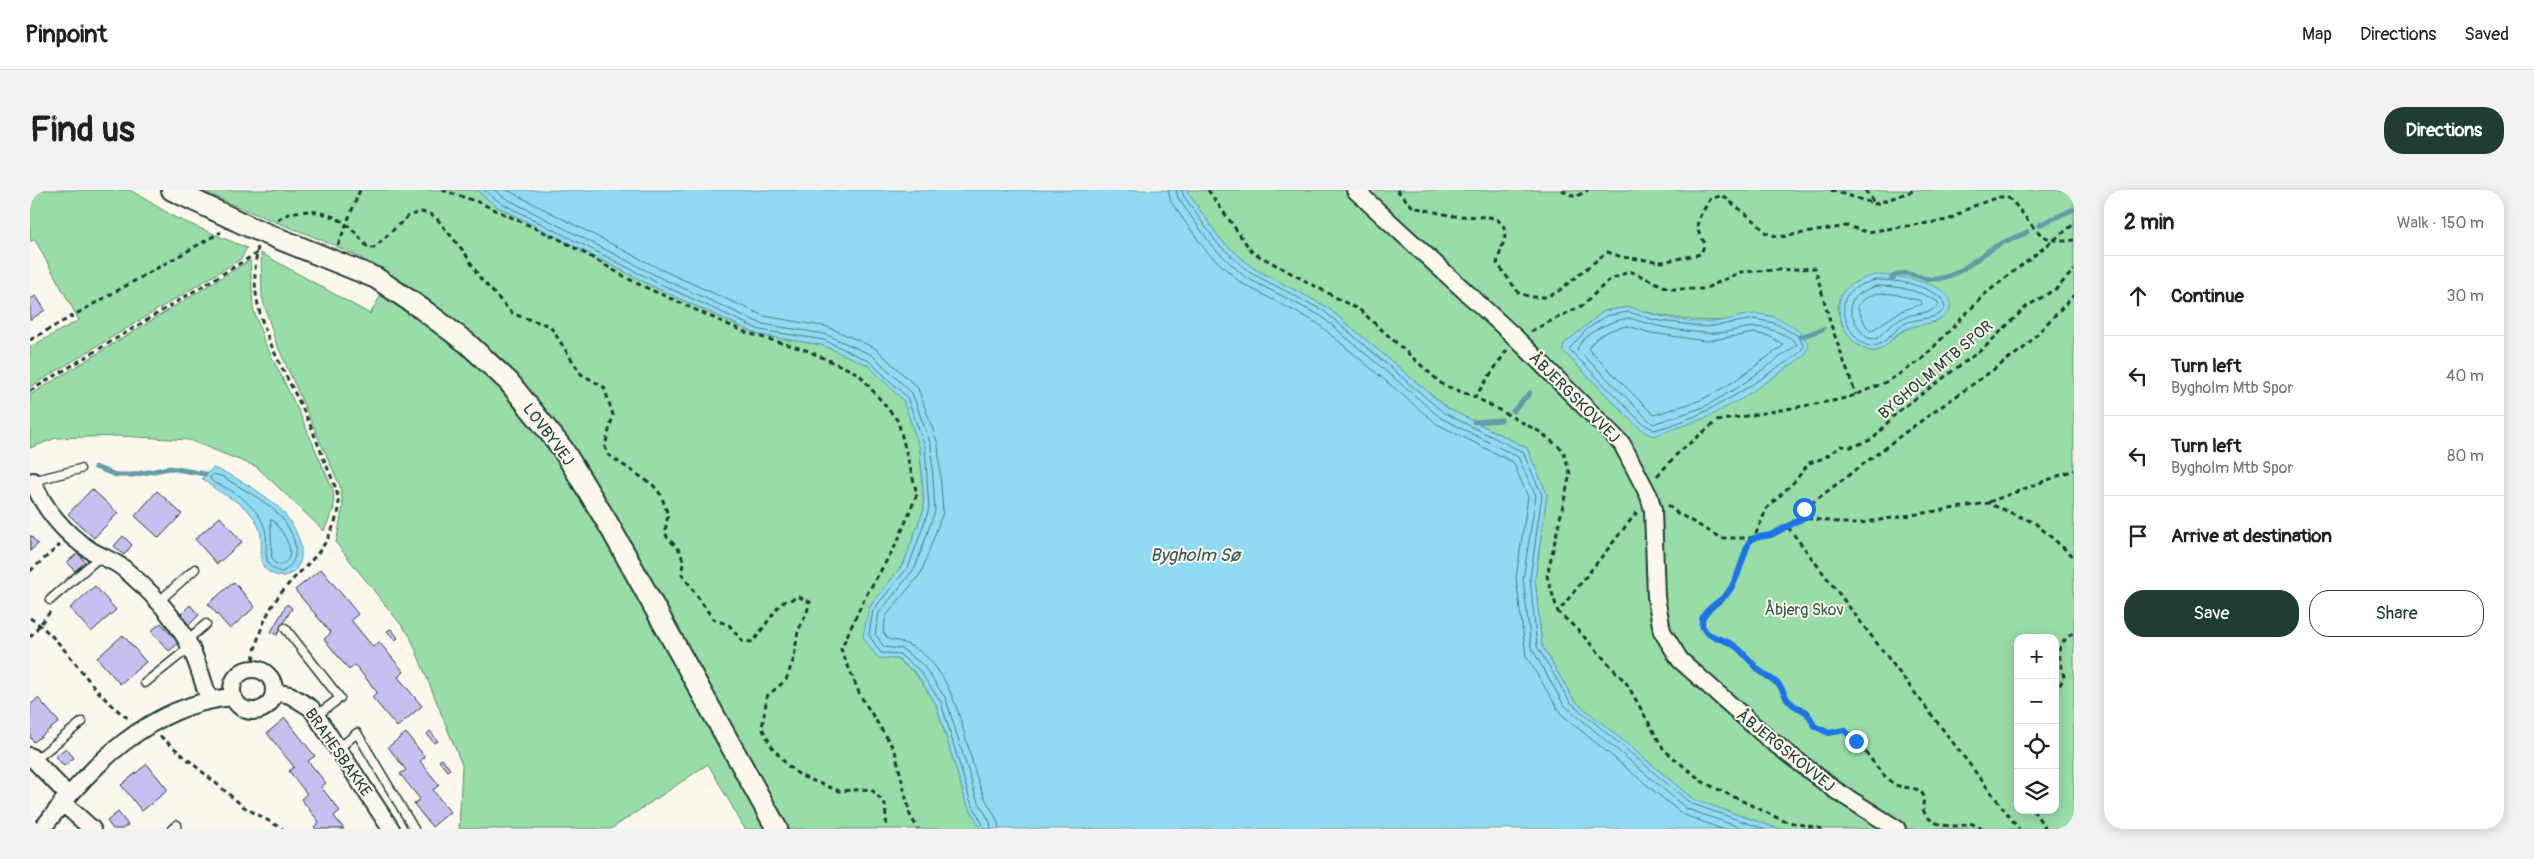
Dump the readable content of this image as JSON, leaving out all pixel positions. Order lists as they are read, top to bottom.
{
  "streets": {
    "street": ["ÅBJERGSKOVVEJ", "LOVBYVEJ", "BRAHESBAKKE"],
    "path": ["BYGHOLM MTB SPOR"]
  },
  "water": ["Bygholm Sø"],
  "parks": ["Åbjerg Skov"],
  "page": {
    "header": "Pinpoint",
    "nav": ["Map", "Directions", "Saved"],
    "buttons": [
      "Directions",
      ["Save", "Share"]
    ],
    "title": "Find us",
    "heading": ["2 min", "Walk · 150 m"],
    "list": [
      ["Continue", "30 m"],
      ["Turn left", "Bygholm Mtb Spor", "40 m"],
      ["Turn left", "Bygholm Mtb Spor", "80 m"],
      "Arrive at destination"
    ],
    "map_buttons": ["+", "−"]
  }
}
